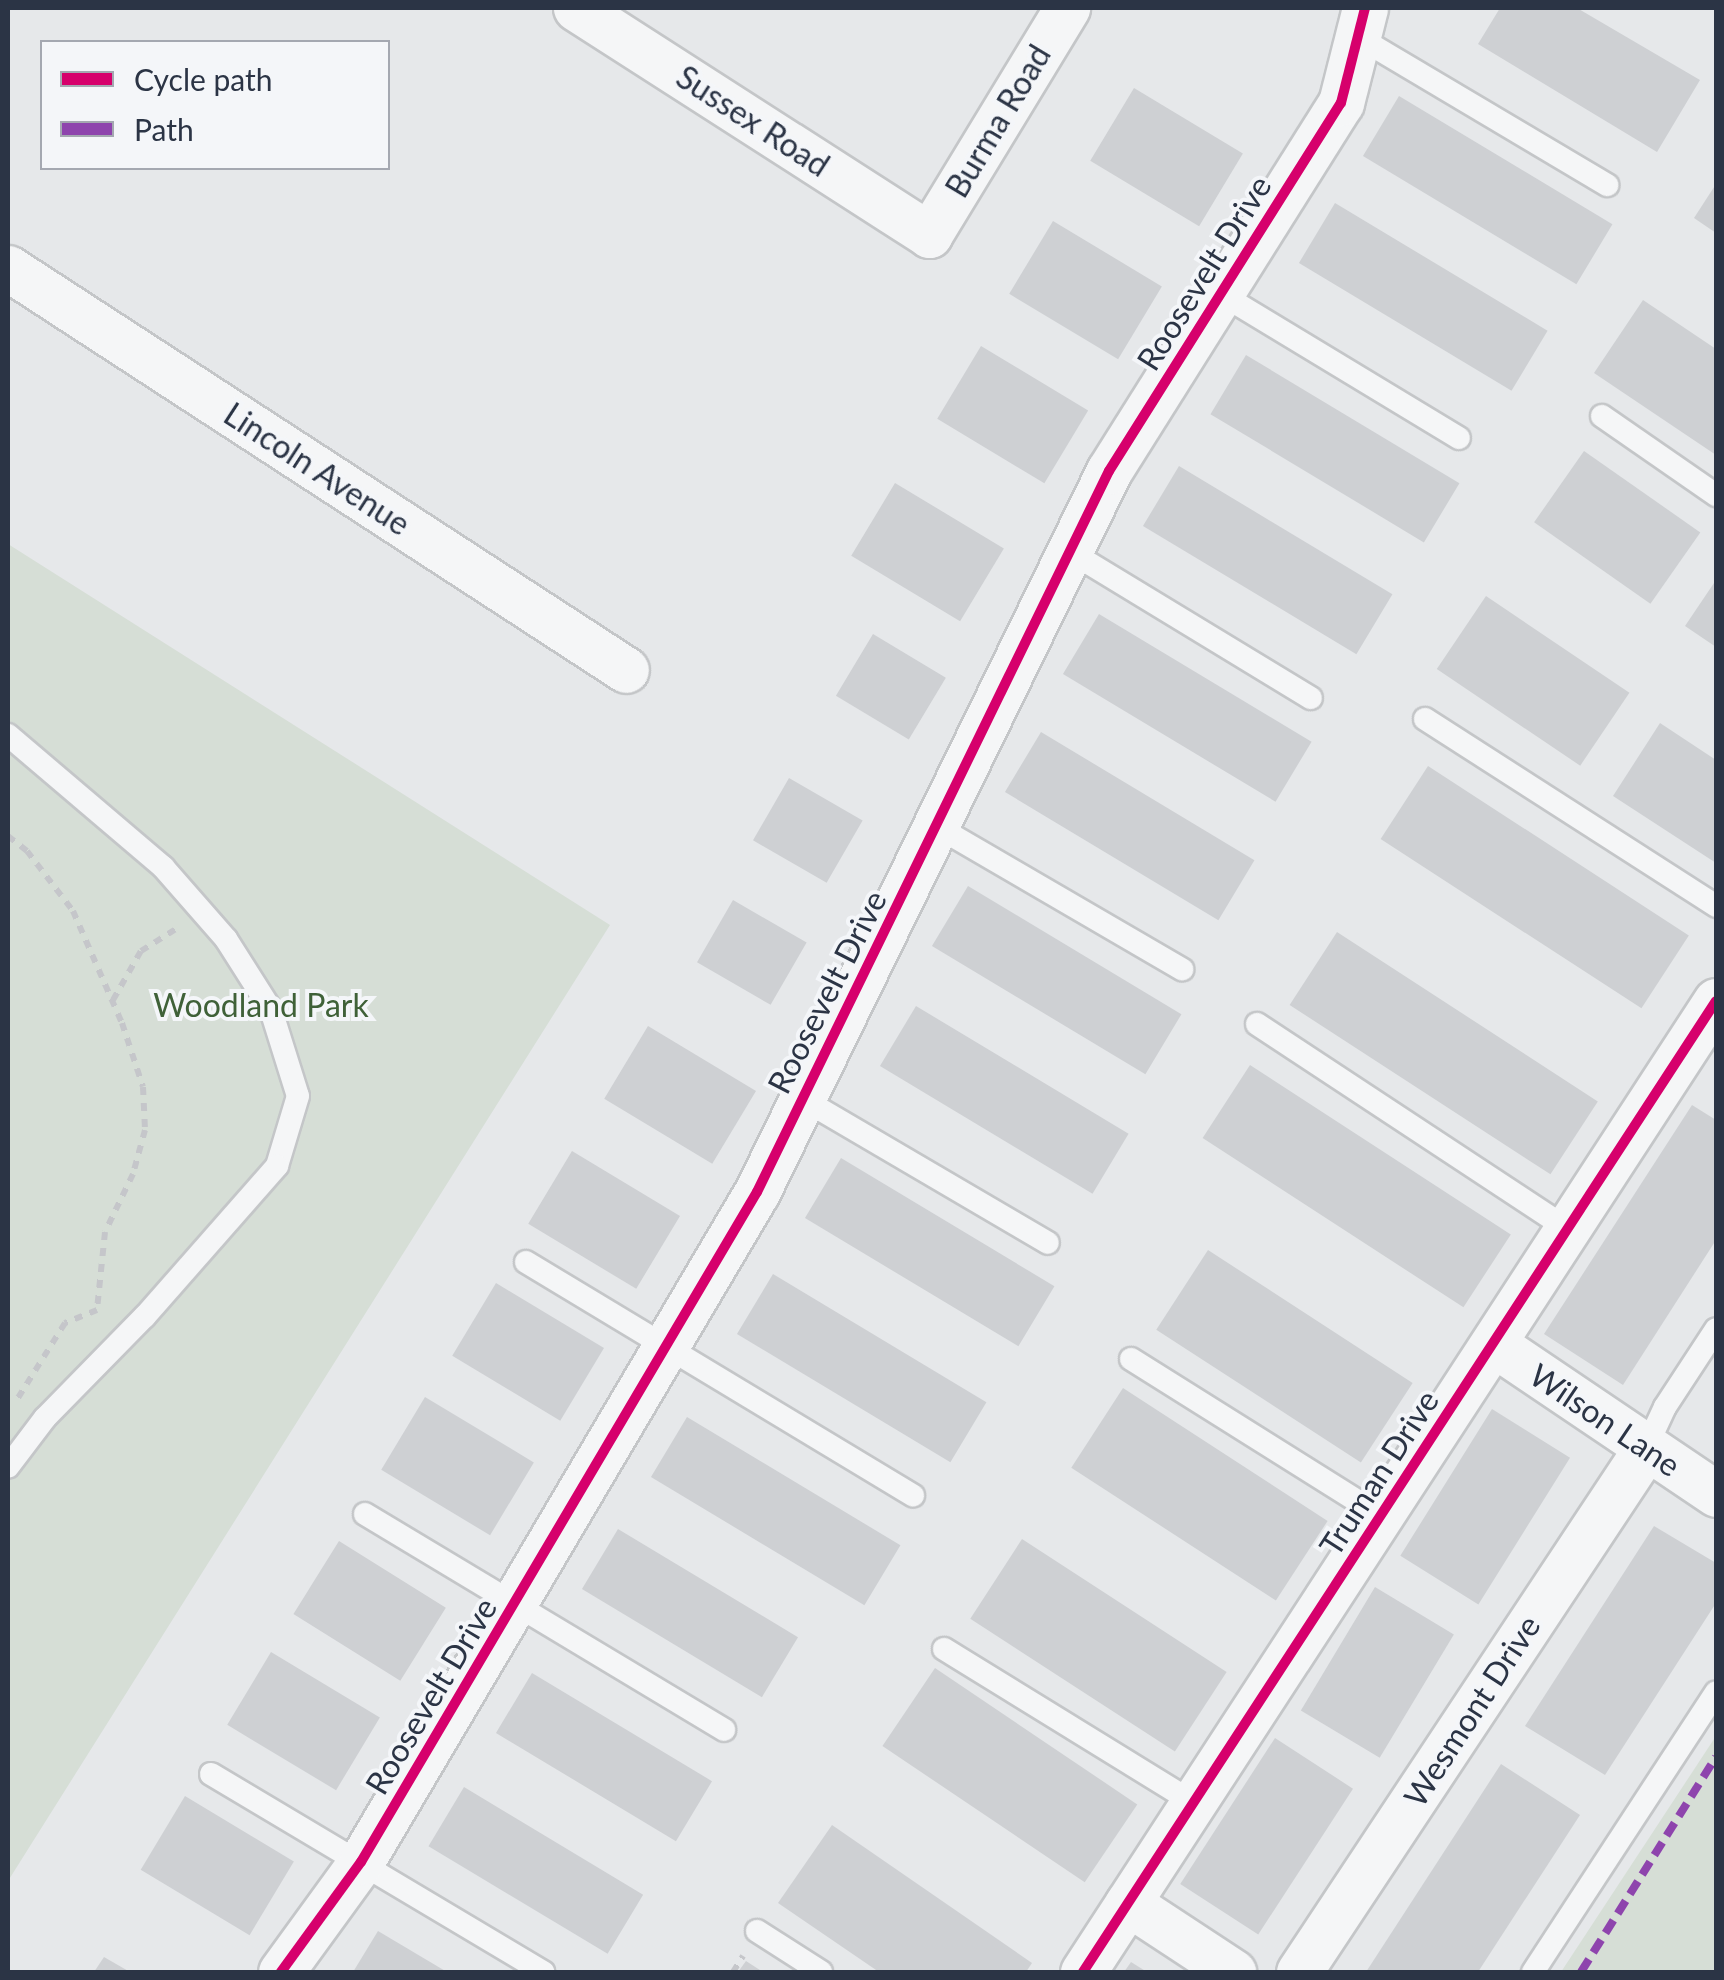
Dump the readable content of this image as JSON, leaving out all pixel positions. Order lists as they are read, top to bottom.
{
  "streets": {
    "street": [
      "Sussex Road",
      "Burma Road",
      "Roosevelt Drive",
      "Lincoln Avenue",
      "Wilson Lane",
      "Truman Drive",
      "Wesmont Drive"
    ]
  },
  "crossings": [
    ["Sussex Road", "Burma Road"],
    ["Wilson Lane", "Truman Drive"],
    ["Wilson Lane", "Wesmont Drive"]
  ],
  "parks": ["Woodland Park"],
  "legend": ["Cycle path", "Path"]
}
